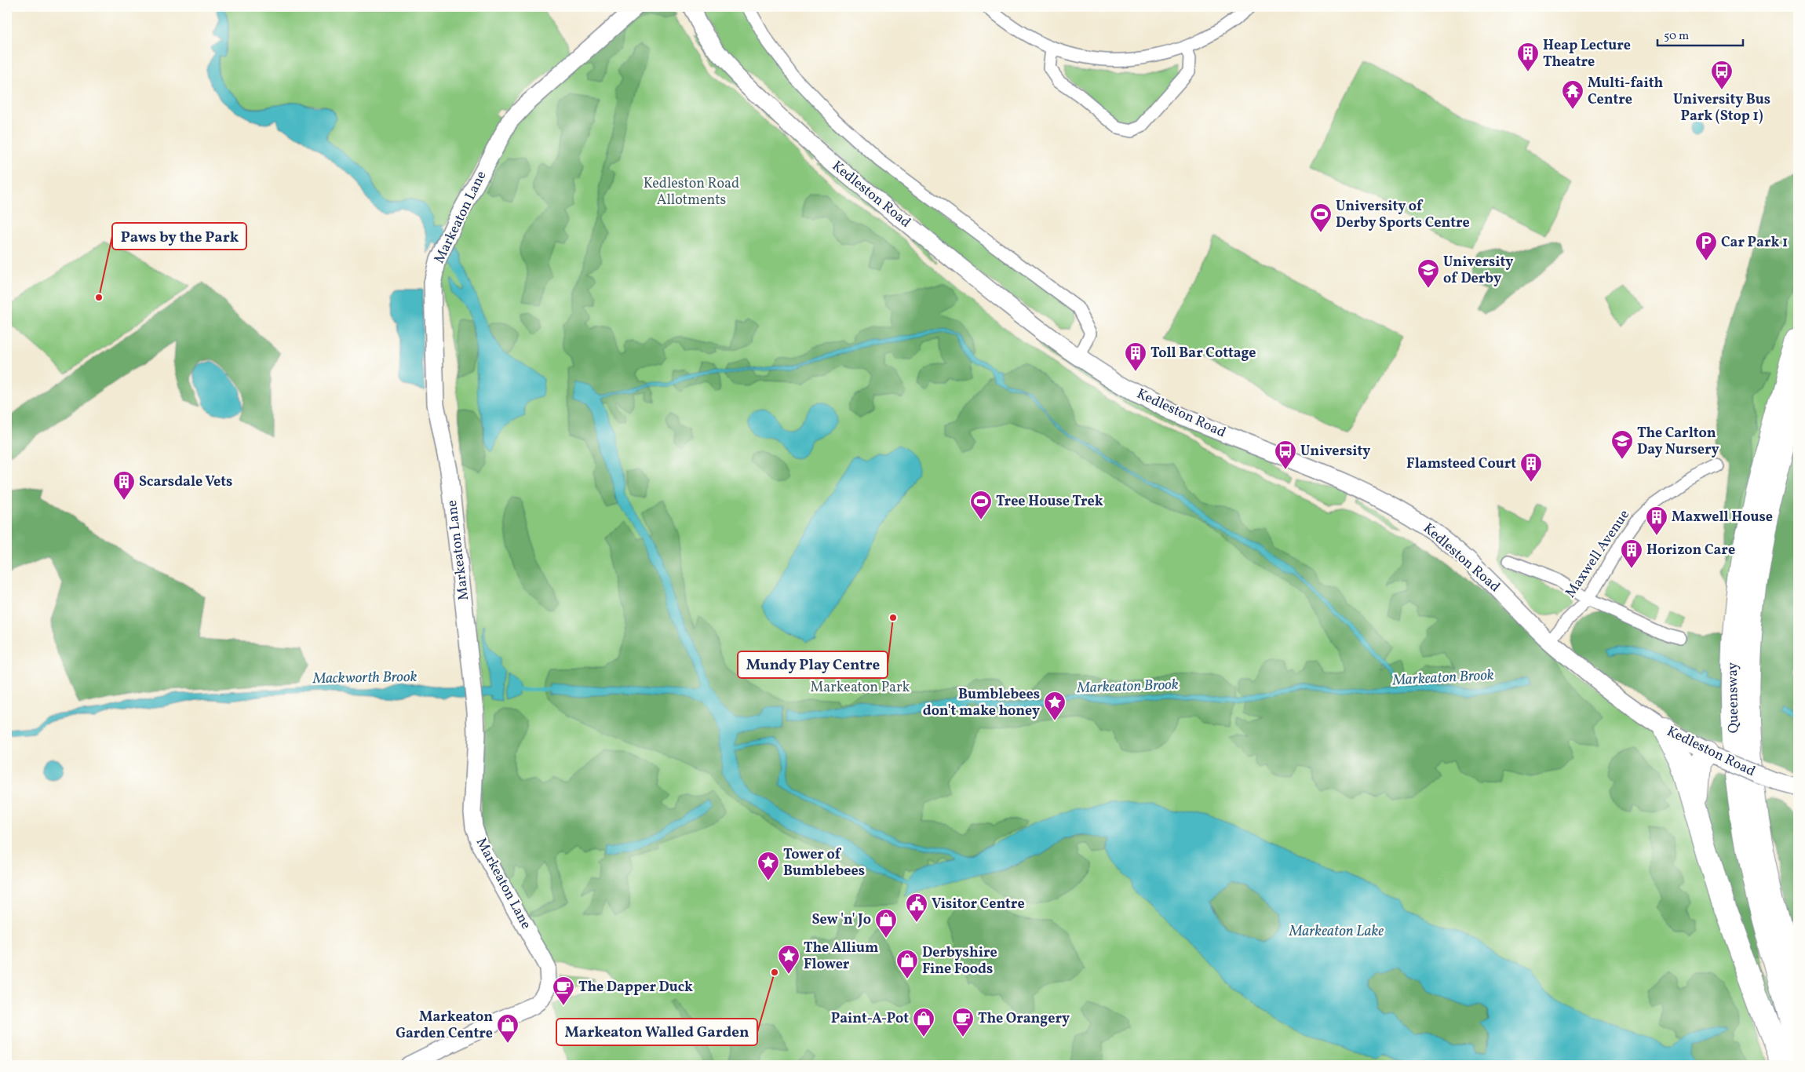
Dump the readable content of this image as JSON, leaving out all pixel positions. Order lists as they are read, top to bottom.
{
  "streets": {
    "highway": ["Queensway"],
    "street": ["Kedleston Road", "Markeaton Lane", "Maxwell Avenue"]
  },
  "crossings": [
    ["Kedleston Road", "Maxwell Avenue"]
  ],
  "water": ["Mackworth Brook", "Markeaton Brook", "Markeaton Lake"],
  "parks": ["Kedleston Road Allotments", "Markeaton Park"],
  "places": {
    "building": [
      "Heap Lecture Theatre",
      "Toll Bar Cottage",
      "Flamsteed Court",
      "Scarsdale Vets",
      "Maxwell House",
      "Horizon Care"
    ],
    "bus stop": ["University Bus Park (Stop 1)", "University"],
    "temple": ["Multi-faith Centre"],
    "sports": ["University of Derby Sports Centre", "Tree House Trek"],
    "parking": ["Car Park 1"],
    "school or university": ["University of Derby", "The Carlton Day Nursery"],
    "other": ["Paws by the Park", "Mundy Play Centre", "Markeaton Walled Garden"],
    "place": ["Bumblebees don't make honey", "Tower of Bumblebees", "The Allium Flower"],
    "public building": ["Visitor Centre"],
    "shop": [
      "Sew 'n' Jo",
      "Derbyshire Fine Foods",
      "Paint-A-Pot",
      "Markeaton Garden Centre"
    ],
    "cafe": ["The Dapper Duck", "The Orangery"]
  },
  "scale_bar": "50 m"
}
